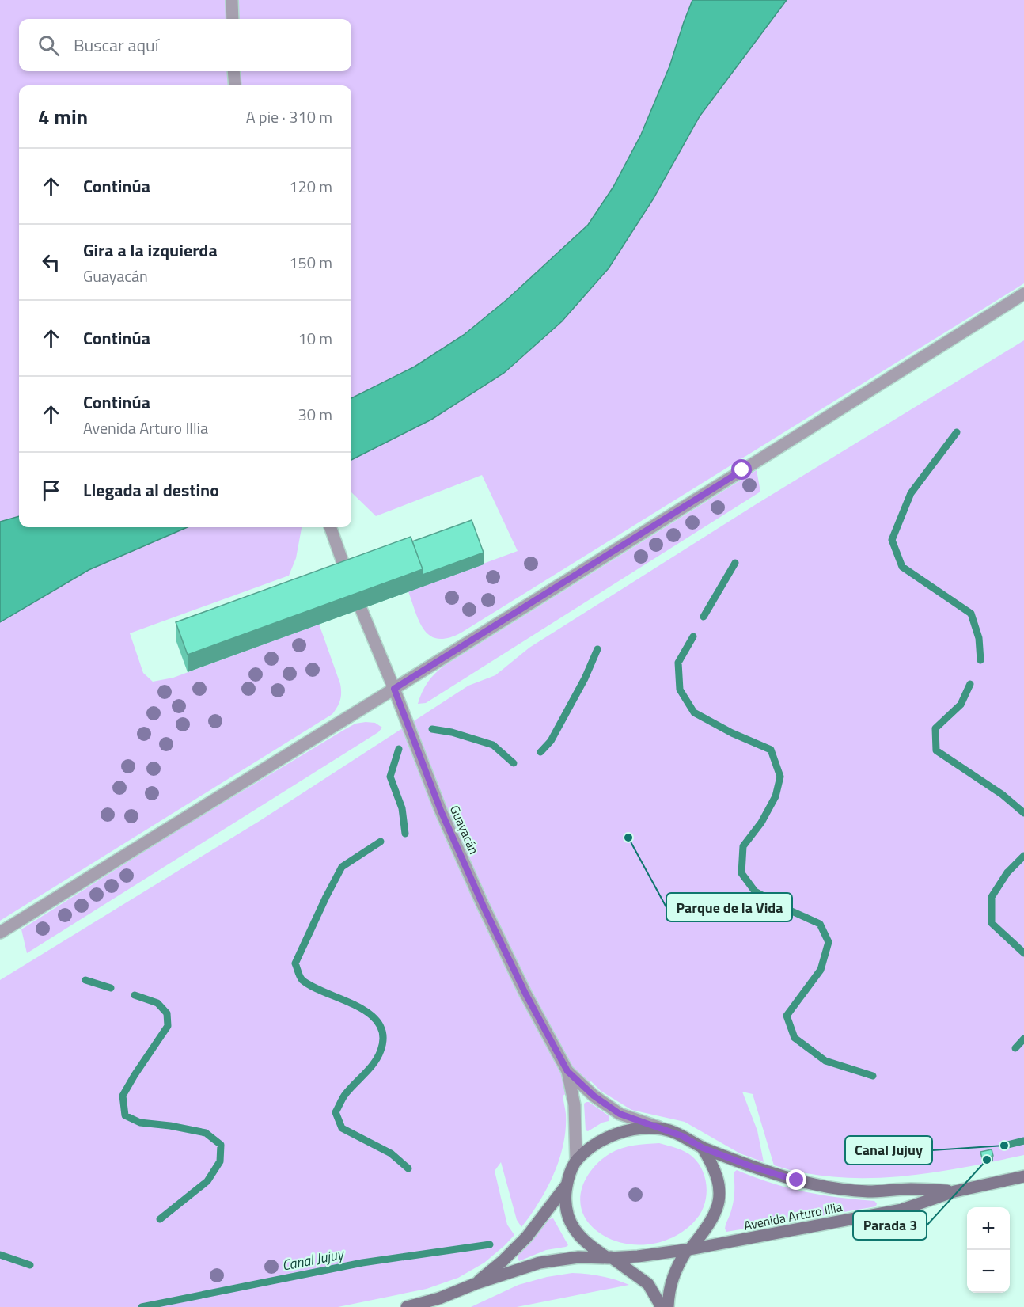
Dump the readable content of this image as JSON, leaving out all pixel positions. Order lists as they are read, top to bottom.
{
  "streets": {
    "main road": ["Avenida Arturo Illia"],
    "street": ["Guayacán"]
  },
  "crossings": [
    ["Guayacán", "Avenida Arturo Illia"]
  ],
  "water": ["Canal Jujuy"],
  "places": ["Parque de la Vida", "Canal Jujuy", "Parada 3"],
  "page": {
    "search": "Buscar aquí",
    "heading": ["4 min", "A pie · 310 m"],
    "list": [
      ["Continúa", "120 m"],
      ["Gira a la izquierda", "Guayacán", "150 m"],
      ["Continúa", "10 m"],
      ["Continúa", "Avenida Arturo Illia", "30 m"],
      "Llegada al destino"
    ],
    "map_buttons": ["+", "−"]
  }
}
